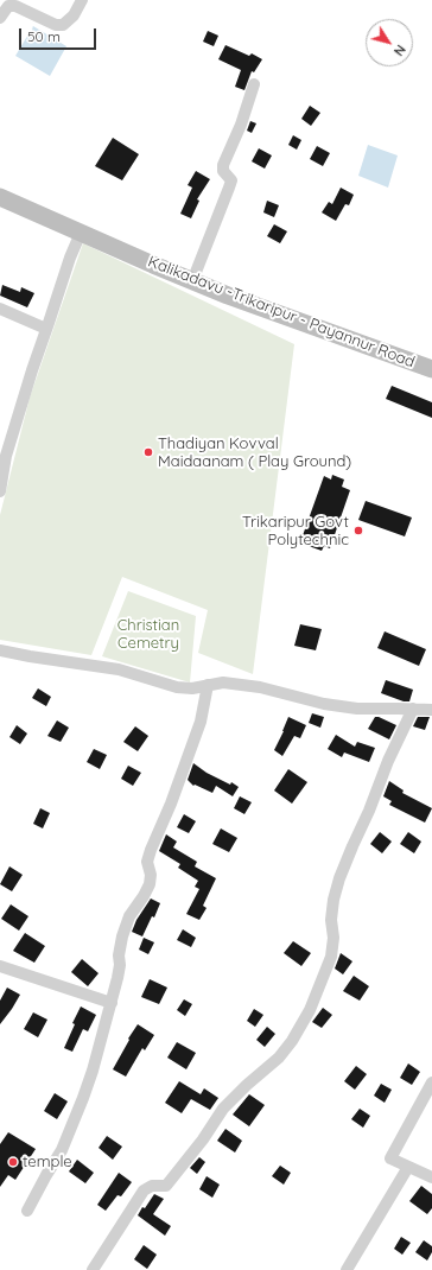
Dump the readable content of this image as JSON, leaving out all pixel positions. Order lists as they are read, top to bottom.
{
  "streets": {
    "main road": ["Kalikadavu -Trikaripur - Payannur Road"]
  },
  "parks": ["Christian Cemetry"],
  "places": ["Thadiyan Kovval Maidaanam ( Play Ground)", "Trikaripur Govt Polytechnic", "temple"],
  "scale_bar": "50 m",
  "north": "bottom right"
}
